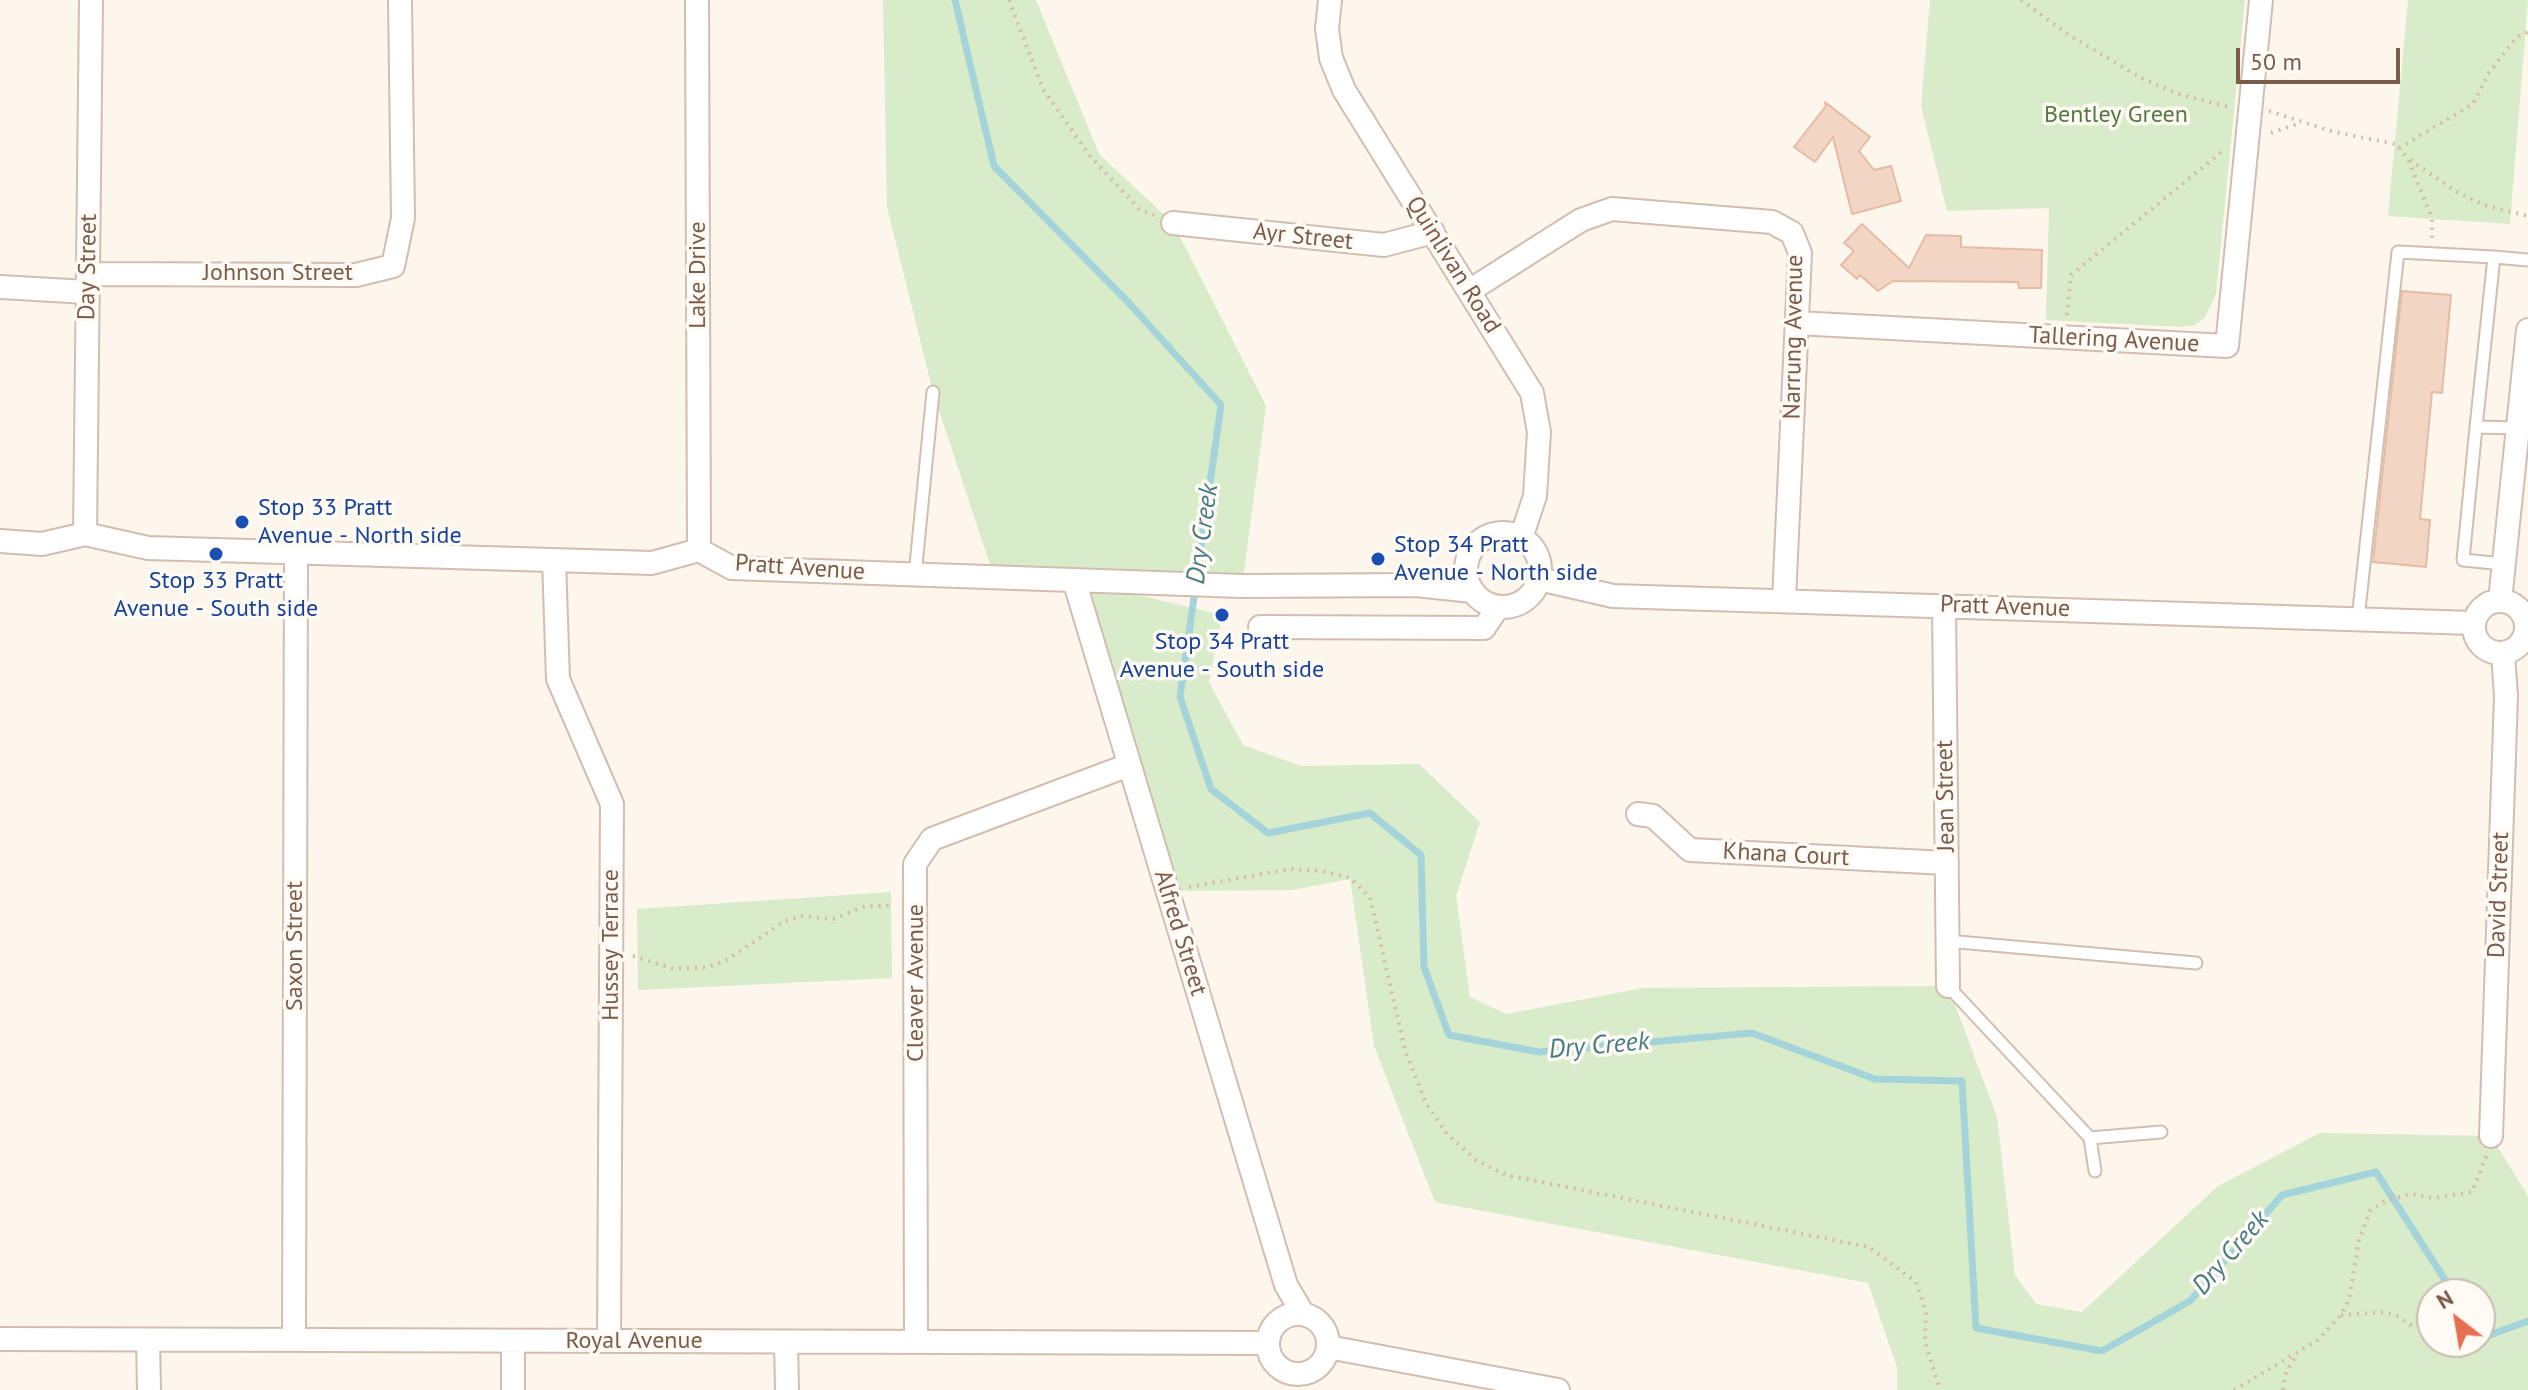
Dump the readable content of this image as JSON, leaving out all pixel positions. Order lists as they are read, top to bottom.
{
  "streets": {
    "street": [
      "Ayr Street",
      "Quinlivan Road",
      "Day Street",
      "Johnson Street",
      "Lake Drive",
      "Narrung Avenue",
      "Tallering Avenue",
      "Pratt Avenue",
      "Jean Street",
      "Khana Court",
      "David Street",
      "Alfred Street",
      "Hussey Terrace",
      "Saxon Street",
      "Cleaver Avenue",
      "Royal Avenue"
    ]
  },
  "crossings": [
    ["Ayr Street", "Quinlivan Road"],
    ["Quinlivan Road", "Narrung Avenue"],
    ["Quinlivan Road", "Pratt Avenue"],
    ["Day Street", "Johnson Street"],
    ["Lake Drive", "Pratt Avenue"],
    ["Narrung Avenue", "Tallering Avenue"],
    ["Narrung Avenue", "Pratt Avenue"],
    ["Pratt Avenue", "Jean Street"],
    ["Pratt Avenue", "David Street"],
    ["Pratt Avenue", "Alfred Street"],
    ["Jean Street", "Khana Court"],
    ["Alfred Street", "Cleaver Avenue"],
    ["Alfred Street", "Royal Avenue"],
    ["Hussey Terrace", "Royal Avenue"],
    ["Saxon Street", "Royal Avenue"],
    ["Cleaver Avenue", "Royal Avenue"]
  ],
  "water": ["Dry Creek"],
  "parks": ["Bentley Green"],
  "places": [
    "Stop 33 Pratt Avenue - North side",
    "Stop 33 Pratt Avenue - South side",
    "Stop 34 Pratt Avenue - North side",
    "Stop 34 Pratt Avenue - South side"
  ],
  "scale_bar": "50 m",
  "north": "top left"
}
